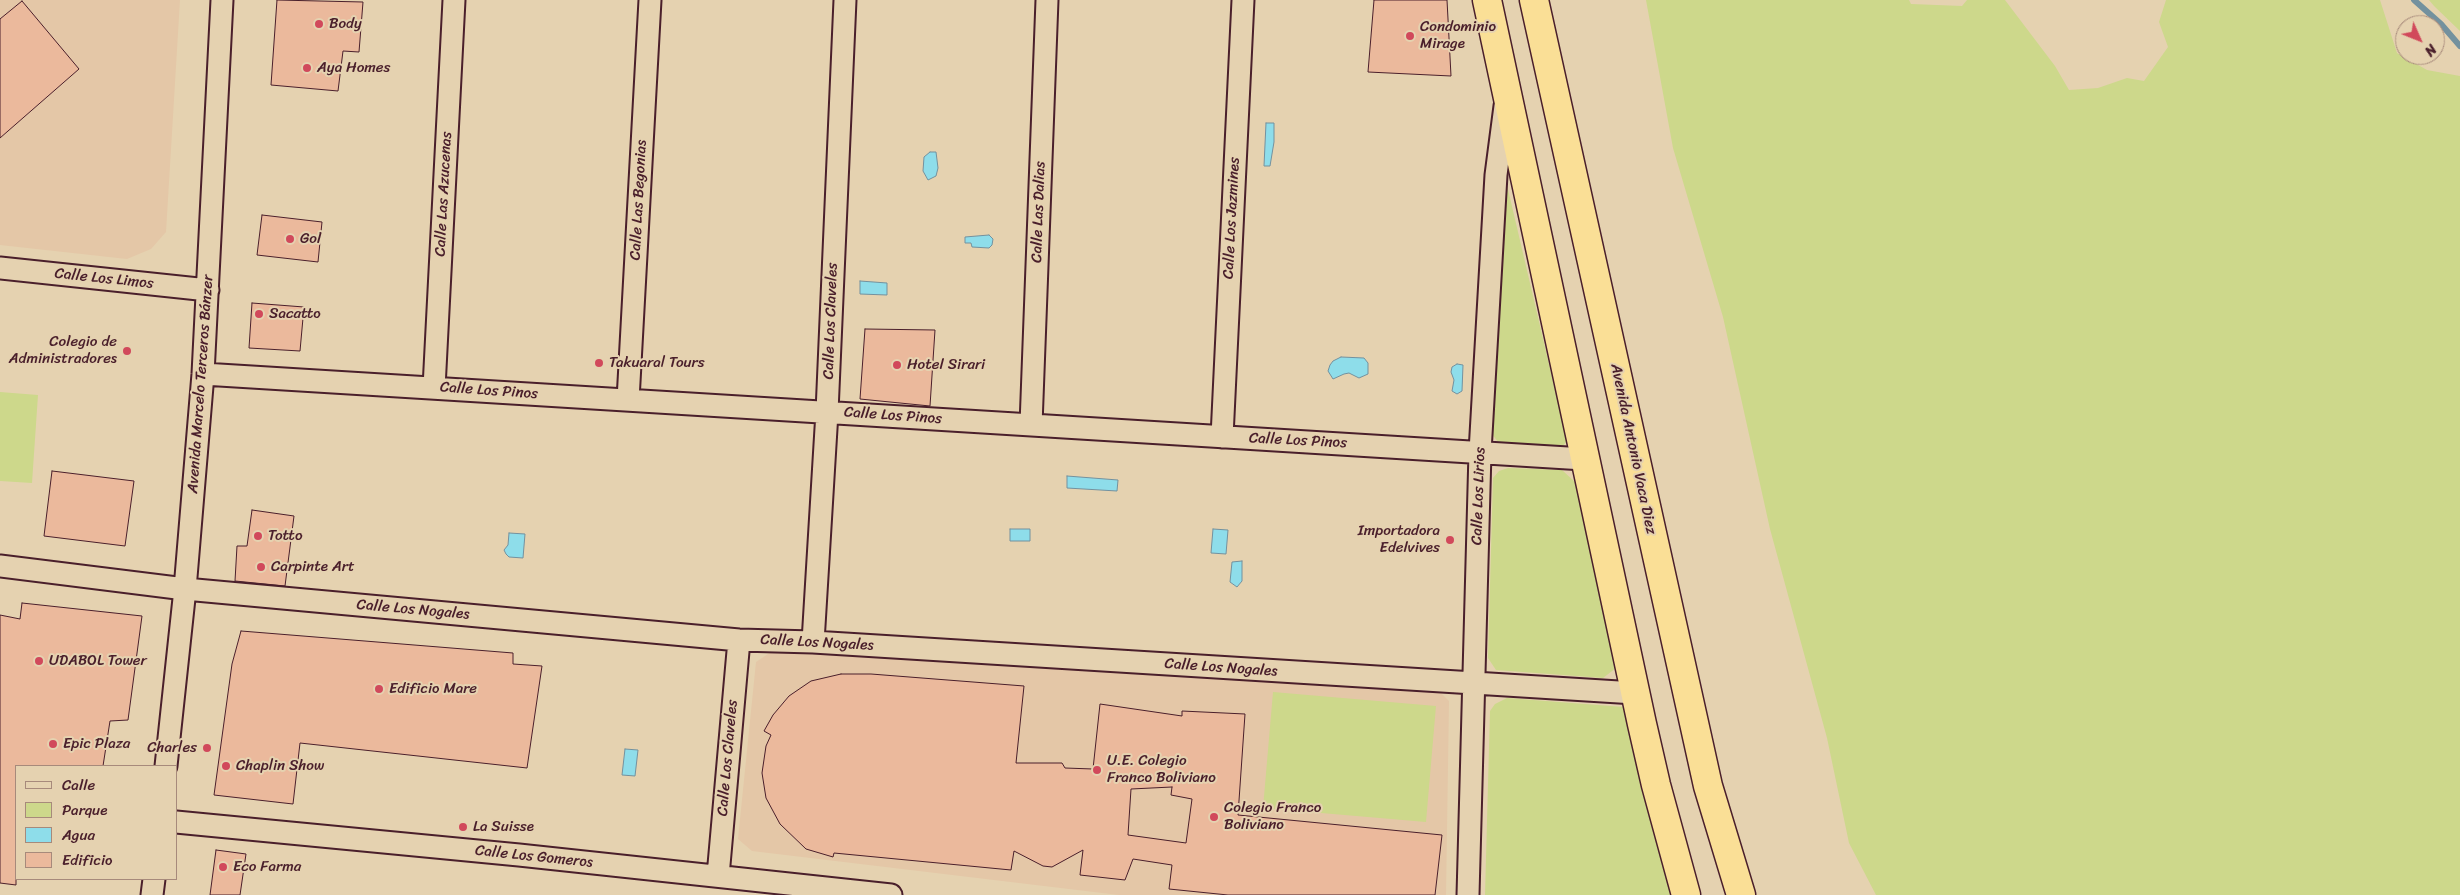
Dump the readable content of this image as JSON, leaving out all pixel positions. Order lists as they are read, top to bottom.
{
  "streets": {
    "highway": ["Avenida Antonio Vaca Diez"],
    "street": [
      "Calle Las Azucenas",
      "Calle Las Begonias",
      "Calle Las Dalias",
      "Calle Los Jazmines",
      "Calle Los Limos",
      "Calle Los Claveles",
      "Avenida Marcelo Terceros Bánzer",
      "Calle Los Pinos",
      "Calle Los Lirios",
      "Calle Los Nogales",
      "Calle Los Gomeros"
    ]
  },
  "crossings": [
    ["Calle Las Azucenas", "Calle Los Pinos"],
    ["Calle Las Begonias", "Calle Los Pinos"],
    ["Calle Las Dalias", "Calle Los Pinos"],
    ["Calle Los Jazmines", "Calle Los Pinos"],
    ["Calle Los Limos", "Avenida Marcelo Terceros Bánzer"],
    ["Calle Los Claveles", "Calle Los Pinos"],
    ["Calle Los Claveles", "Calle Los Nogales"],
    ["Calle Los Claveles", "Calle Los Gomeros"],
    ["Avenida Marcelo Terceros Bánzer", "Calle Los Pinos"],
    ["Avenida Marcelo Terceros Bánzer", "Calle Los Nogales"],
    ["Calle Los Pinos", "Calle Los Lirios"],
    ["Calle Los Lirios", "Calle Los Nogales"]
  ],
  "places": [
    "Body",
    "Condominio Mirage",
    "Aya Homes",
    "Gol",
    "Sacatto",
    "Colegio de Administradores",
    "Takuaral Tours",
    "Hotel Sirari",
    "Totto",
    "Importadora Edelvives",
    "Carpinte Art",
    "UDABOL Tower",
    "Edificio Mare",
    "Epic Plaza",
    "Charles",
    "Chaplin Show",
    "U.E. Colegio Franco Boliviano",
    "Colegio Franco Boliviano",
    "La Suisse",
    "Eco Farma"
  ],
  "legend": [
    "Calle",
    "Parque",
    "Agua",
    "Edificio"
  ],
  "north": "bottom right"
}
